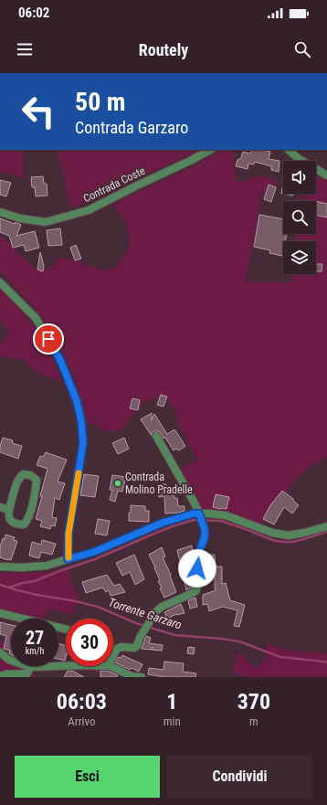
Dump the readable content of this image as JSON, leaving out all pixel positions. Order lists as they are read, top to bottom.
{
  "streets": {
    "street": ["Contrada Coste"]
  },
  "water": ["Torrente Garzaro"],
  "places": ["Contrada Molino Pradelle"],
  "page": {
    "status": "06:02",
    "header": "Routely",
    "turn": ["50 m", "Contrada Garzaro"],
    "speed": "27 km/h",
    "limit": "30",
    "eta": [
      "06:03",
      "Arrivo",
      "1",
      "min",
      "370",
      "m"
    ],
    "buttons": ["Esci", "Condividi"]
  }
}
